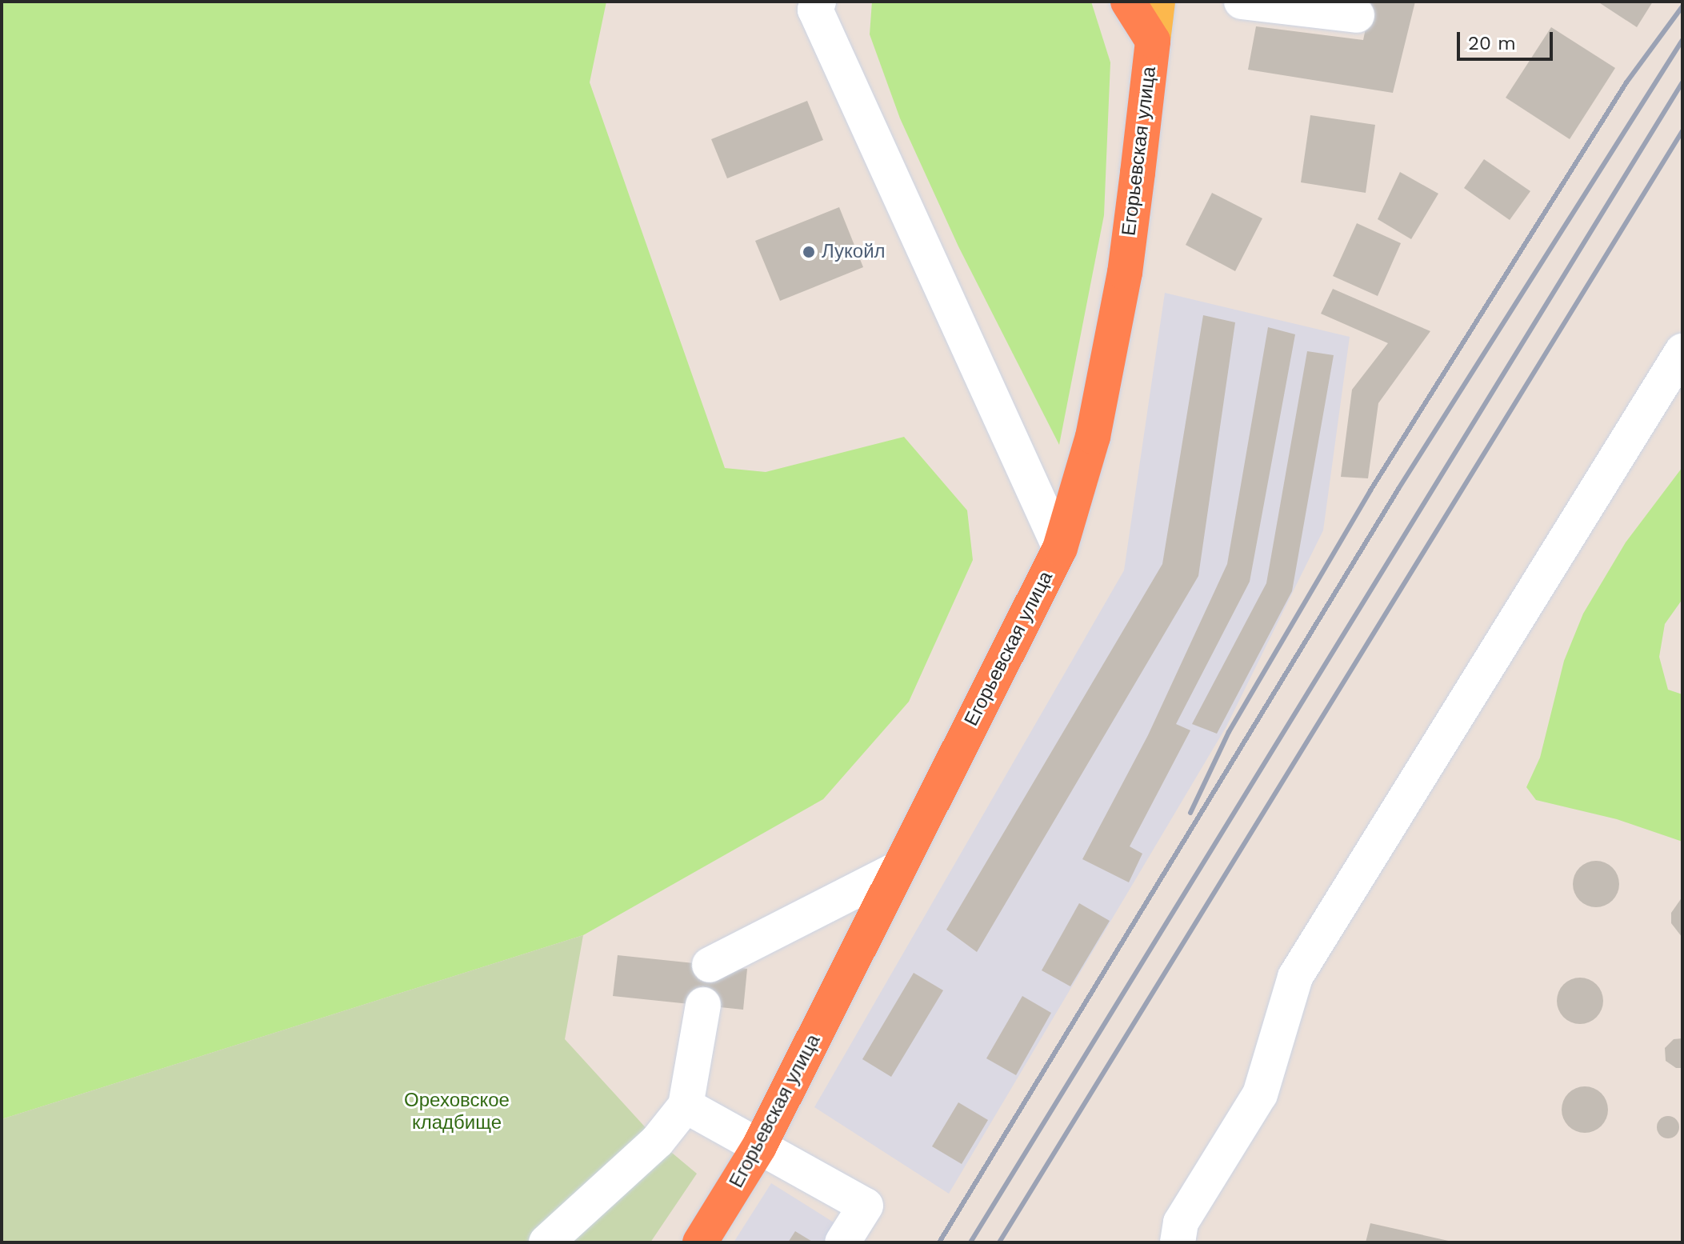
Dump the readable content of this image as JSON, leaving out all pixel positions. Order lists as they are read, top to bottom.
{
  "streets": {
    "highway": ["Егорьевская улица"]
  },
  "parks": ["Ореховское кладбище"],
  "places": ["Лукойл"],
  "scale_bar": "20 m"
}
